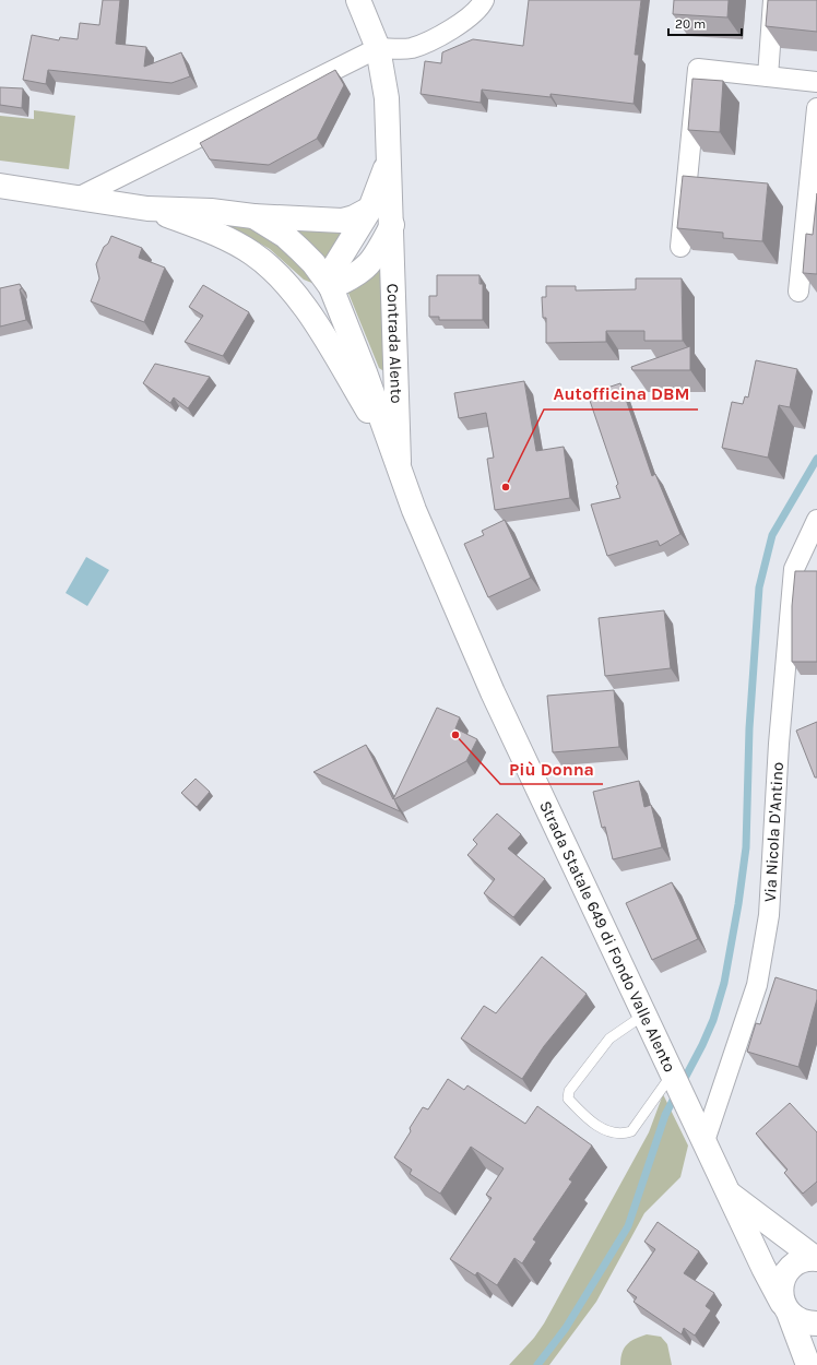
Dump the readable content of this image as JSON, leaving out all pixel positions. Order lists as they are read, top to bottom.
{
  "streets": {
    "main road": ["Contrada Alento", "Strada Statale 649 di Fondo Valle Alento"],
    "street": ["Via Nicola D'Antino"]
  },
  "crossings": [
    ["Contrada Alento", "Strada Statale 649 di Fondo Valle Alento"],
    ["Via Nicola D'Antino", "Strada Statale 649 di Fondo Valle Alento"]
  ],
  "places": ["Autofficina DBM", "Più Donna"],
  "scale_bar": "20 m"
}
